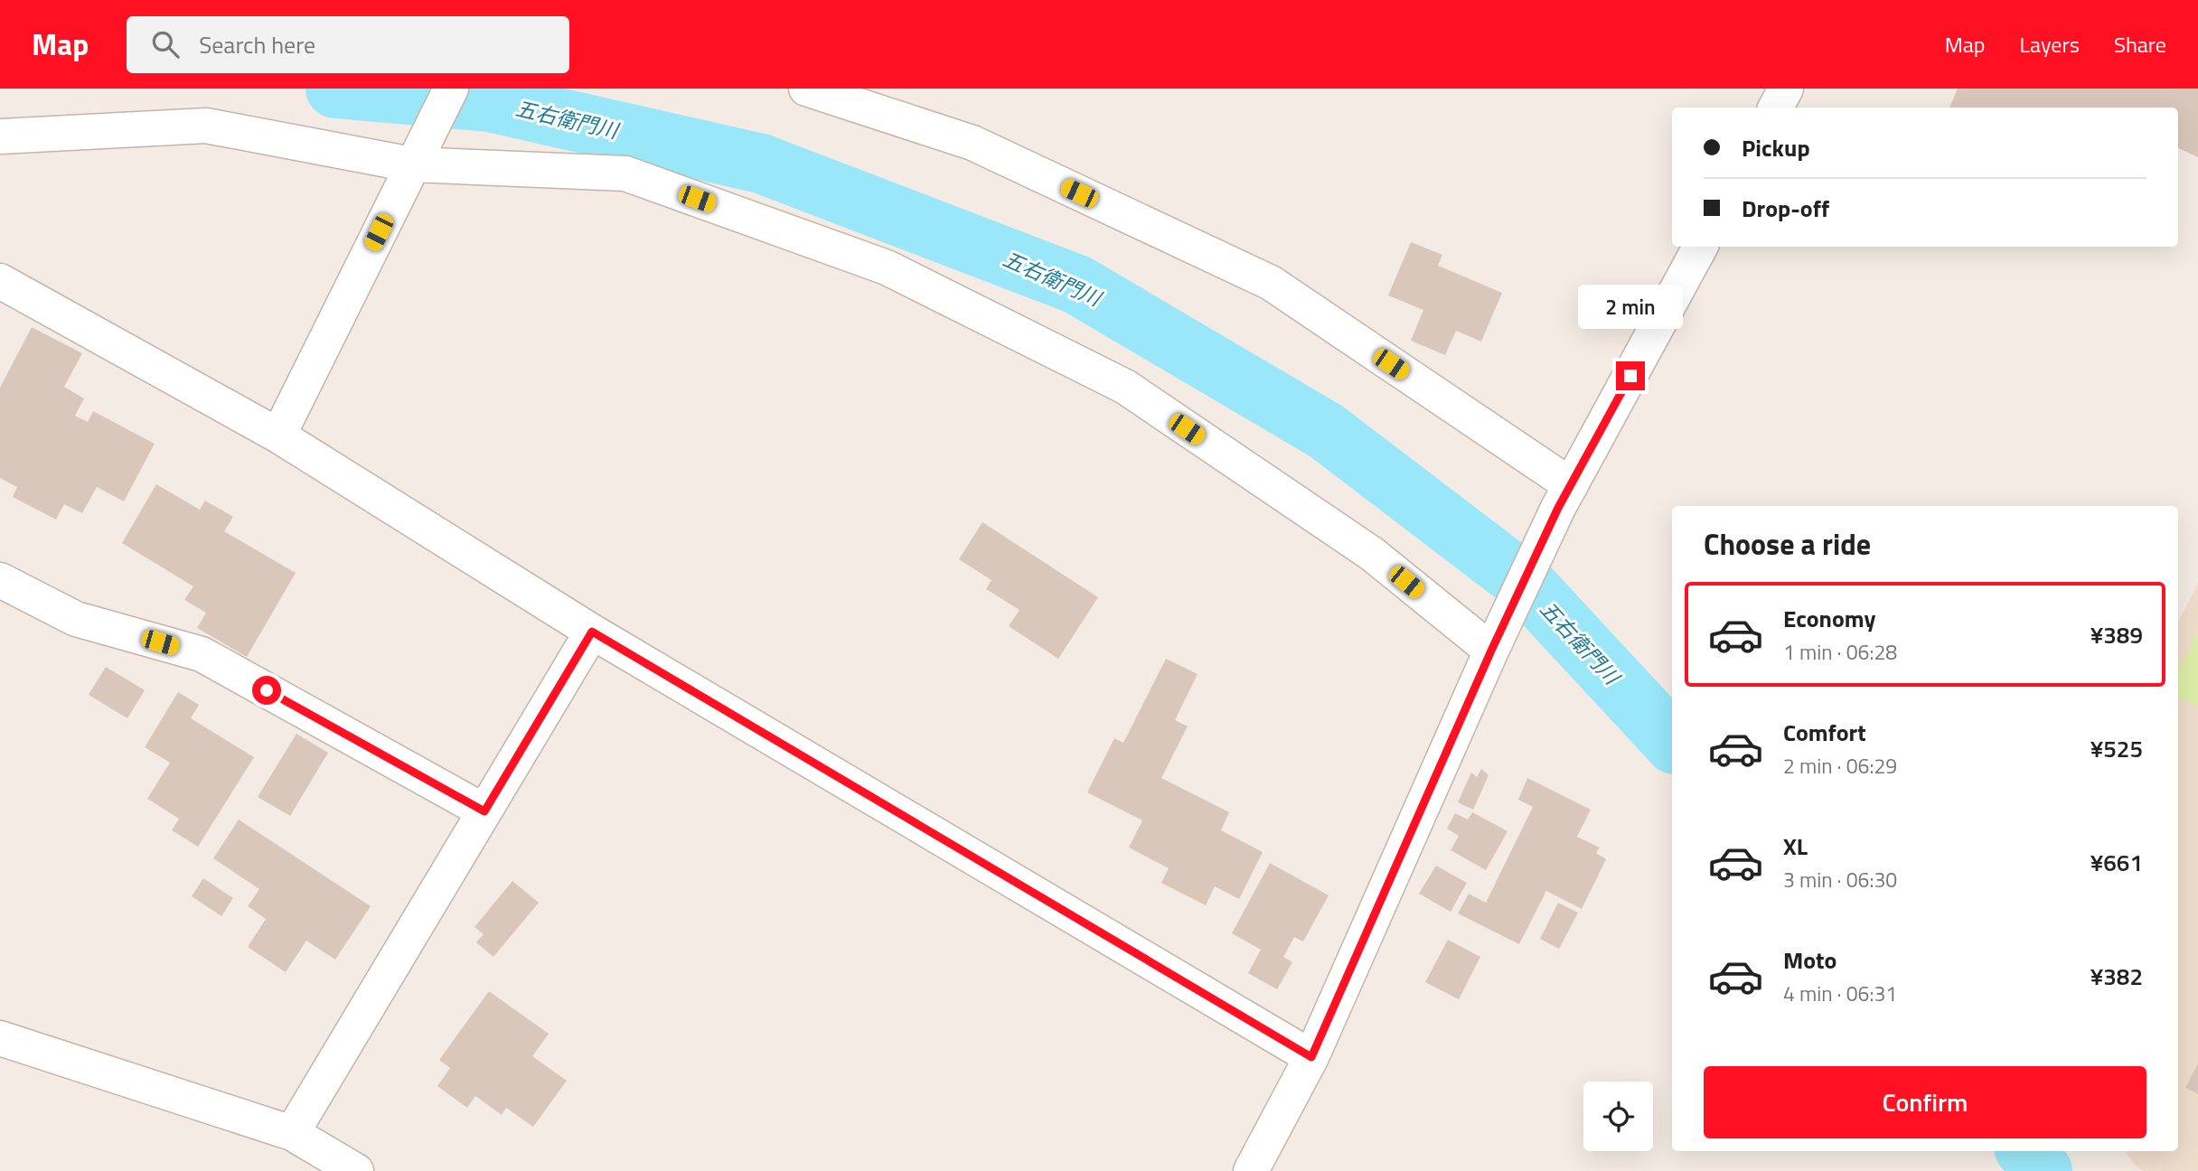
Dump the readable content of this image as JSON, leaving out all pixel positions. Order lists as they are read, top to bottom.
{
  "water": ["五右衛門川"],
  "page": {
    "header": "Map",
    "search": "Search here",
    "nav": ["Map", "Layers", "Share"],
    "banner": ["Pickup", "Drop-off"],
    "bubble": "2 min",
    "heading": "Choose a ride",
    "list": [
      {
        "name": "Economy",
        "note": "1 min · 06:28",
        "value": "¥389"
      },
      {
        "name": "Comfort",
        "note": "2 min · 06:29",
        "value": "¥525"
      },
      {
        "name": "XL",
        "note": "3 min · 06:30",
        "value": "¥661"
      },
      {
        "name": "Moto",
        "note": "4 min · 06:31",
        "value": "¥382"
      }
    ],
    "buttons": "Confirm"
  }
}
